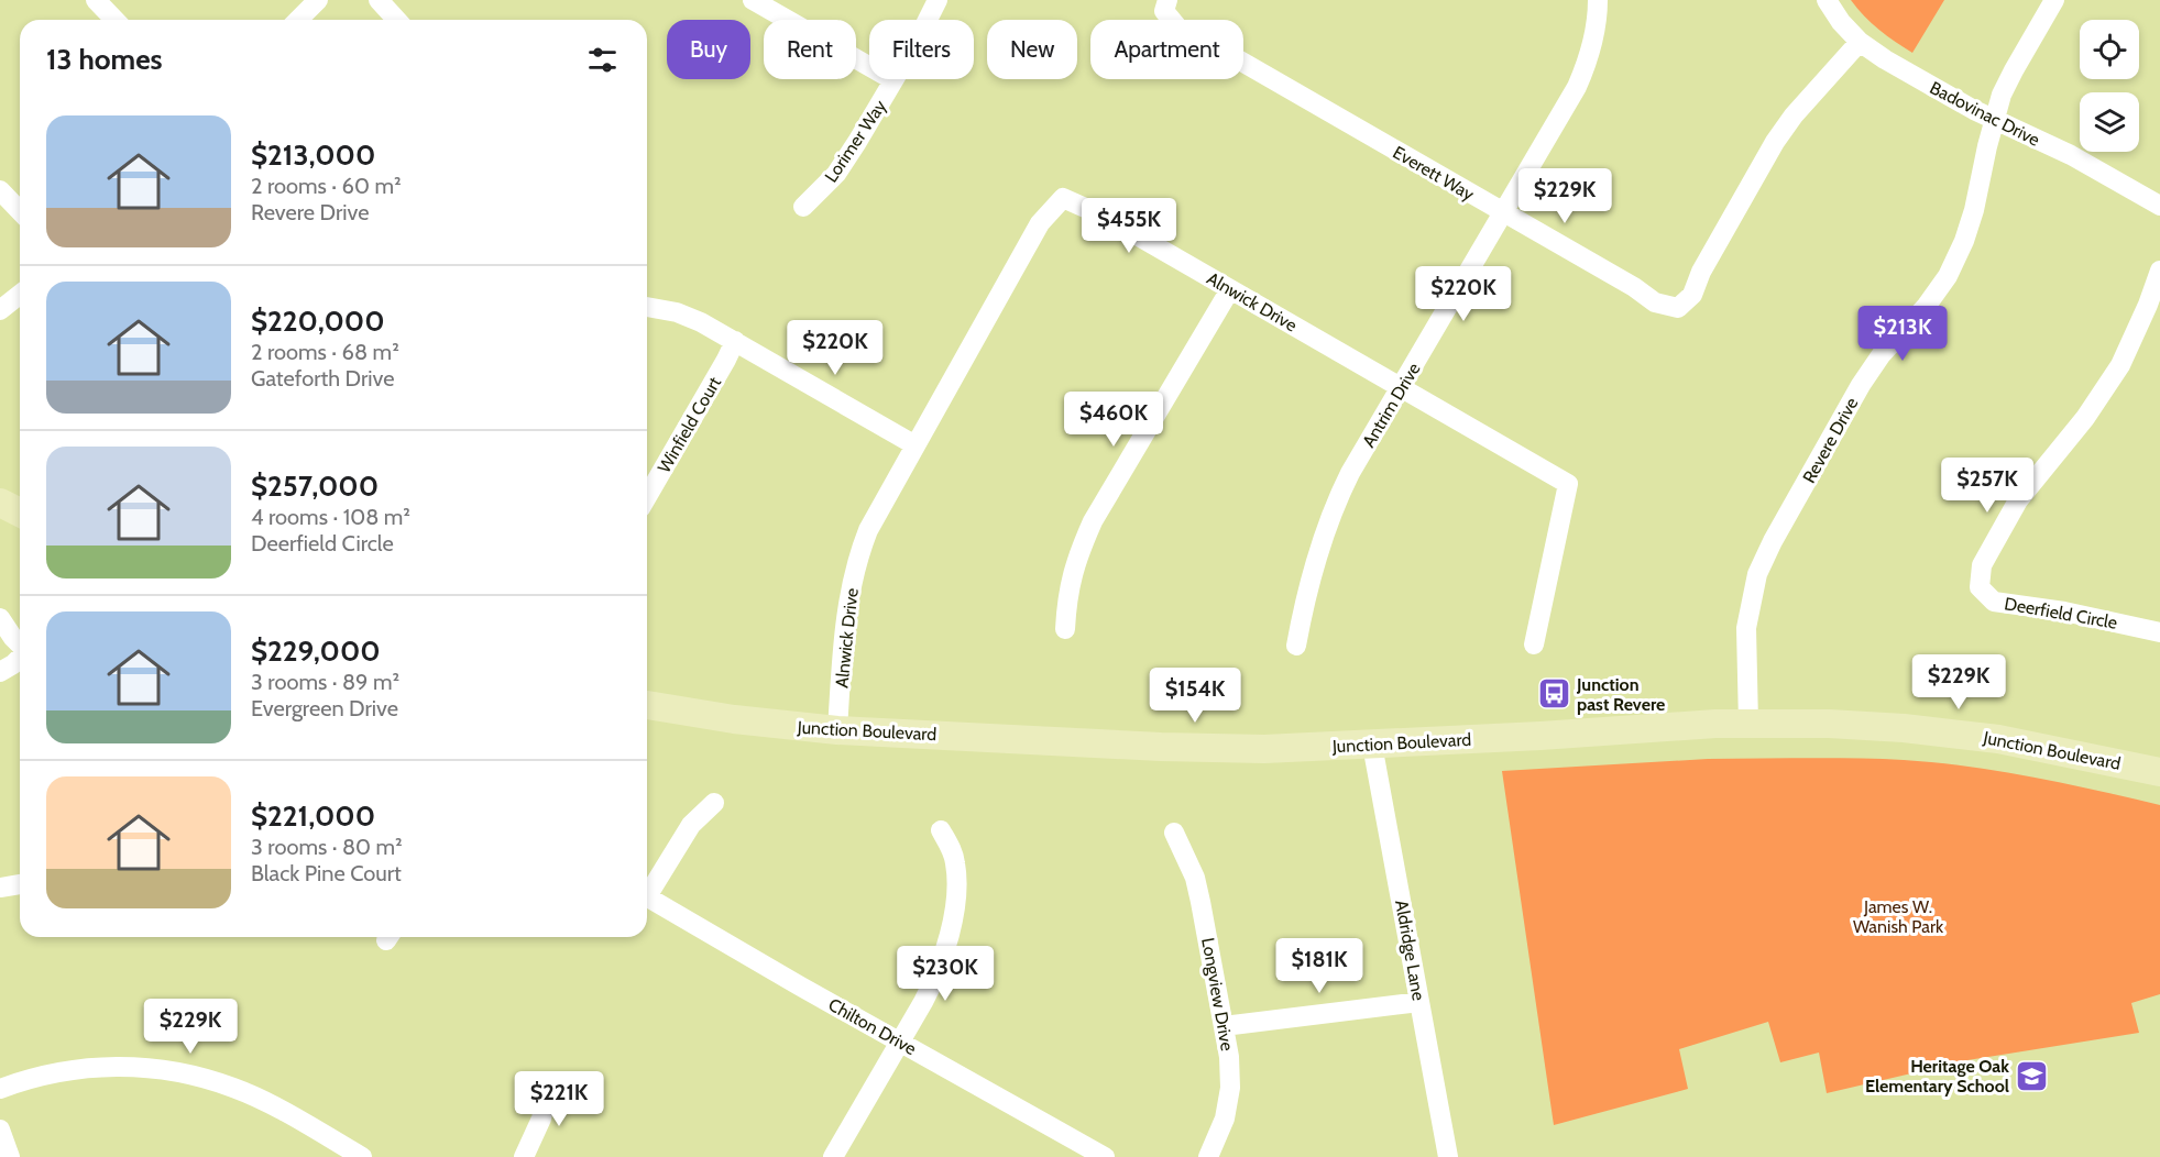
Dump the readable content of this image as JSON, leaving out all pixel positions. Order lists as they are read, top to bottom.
{
  "streets": {
    "main road": ["Junction Boulevard"],
    "street": [
      "Badovinac Drive",
      "Lorimer Way",
      "Everett Way",
      "Alnwick Drive",
      "Antrim Drive",
      "Winfield Court",
      "Revere Drive",
      "Deerfield Circle",
      "Aldridge Lane",
      "Longview Drive",
      "Chilton Drive"
    ]
  },
  "crossings": [
    ["Badovinac Drive", "Everett Way"],
    ["Badovinac Drive", "Revere Drive"],
    ["Everett Way", "Antrim Drive"],
    ["Alnwick Drive", "Antrim Drive"],
    ["Alnwick Drive", "Junction Boulevard"],
    ["Revere Drive", "Junction Boulevard"],
    ["Junction Boulevard", "Aldridge Lane"]
  ],
  "parks": ["James W. Wanish Park"],
  "places": {
    "bus stop": ["Junction past Revere"],
    "school or university": ["Heritage Oak Elementary School"]
  },
  "page": {
    "chip": [
      "Buy",
      "Rent",
      "Filters",
      "New",
      "Apartment"
    ],
    "heading": "13 homes",
    "list": [
      {
        "name": "$213,000",
        "note": "2 rooms · 60 m² · Revere Drive"
      },
      {
        "name": "$220,000",
        "note": "2 rooms · 68 m² · Gateforth Drive"
      },
      {
        "name": "$257,000",
        "note": "4 rooms · 108 m² · Deerfield Circle"
      },
      {
        "name": "$229,000",
        "note": "3 rooms · 89 m² · Evergreen Drive"
      },
      {
        "name": "$221,000",
        "note": "3 rooms · 80 m² · Black Pine Court"
      }
    ],
    "price": [
      "$229K",
      "$455K",
      "$220K",
      "$213K",
      "$220K",
      "$460K",
      "$257K",
      "$229K",
      "$154K",
      "$181K",
      "$230K",
      "$229K",
      "$221K"
    ]
  }
}
